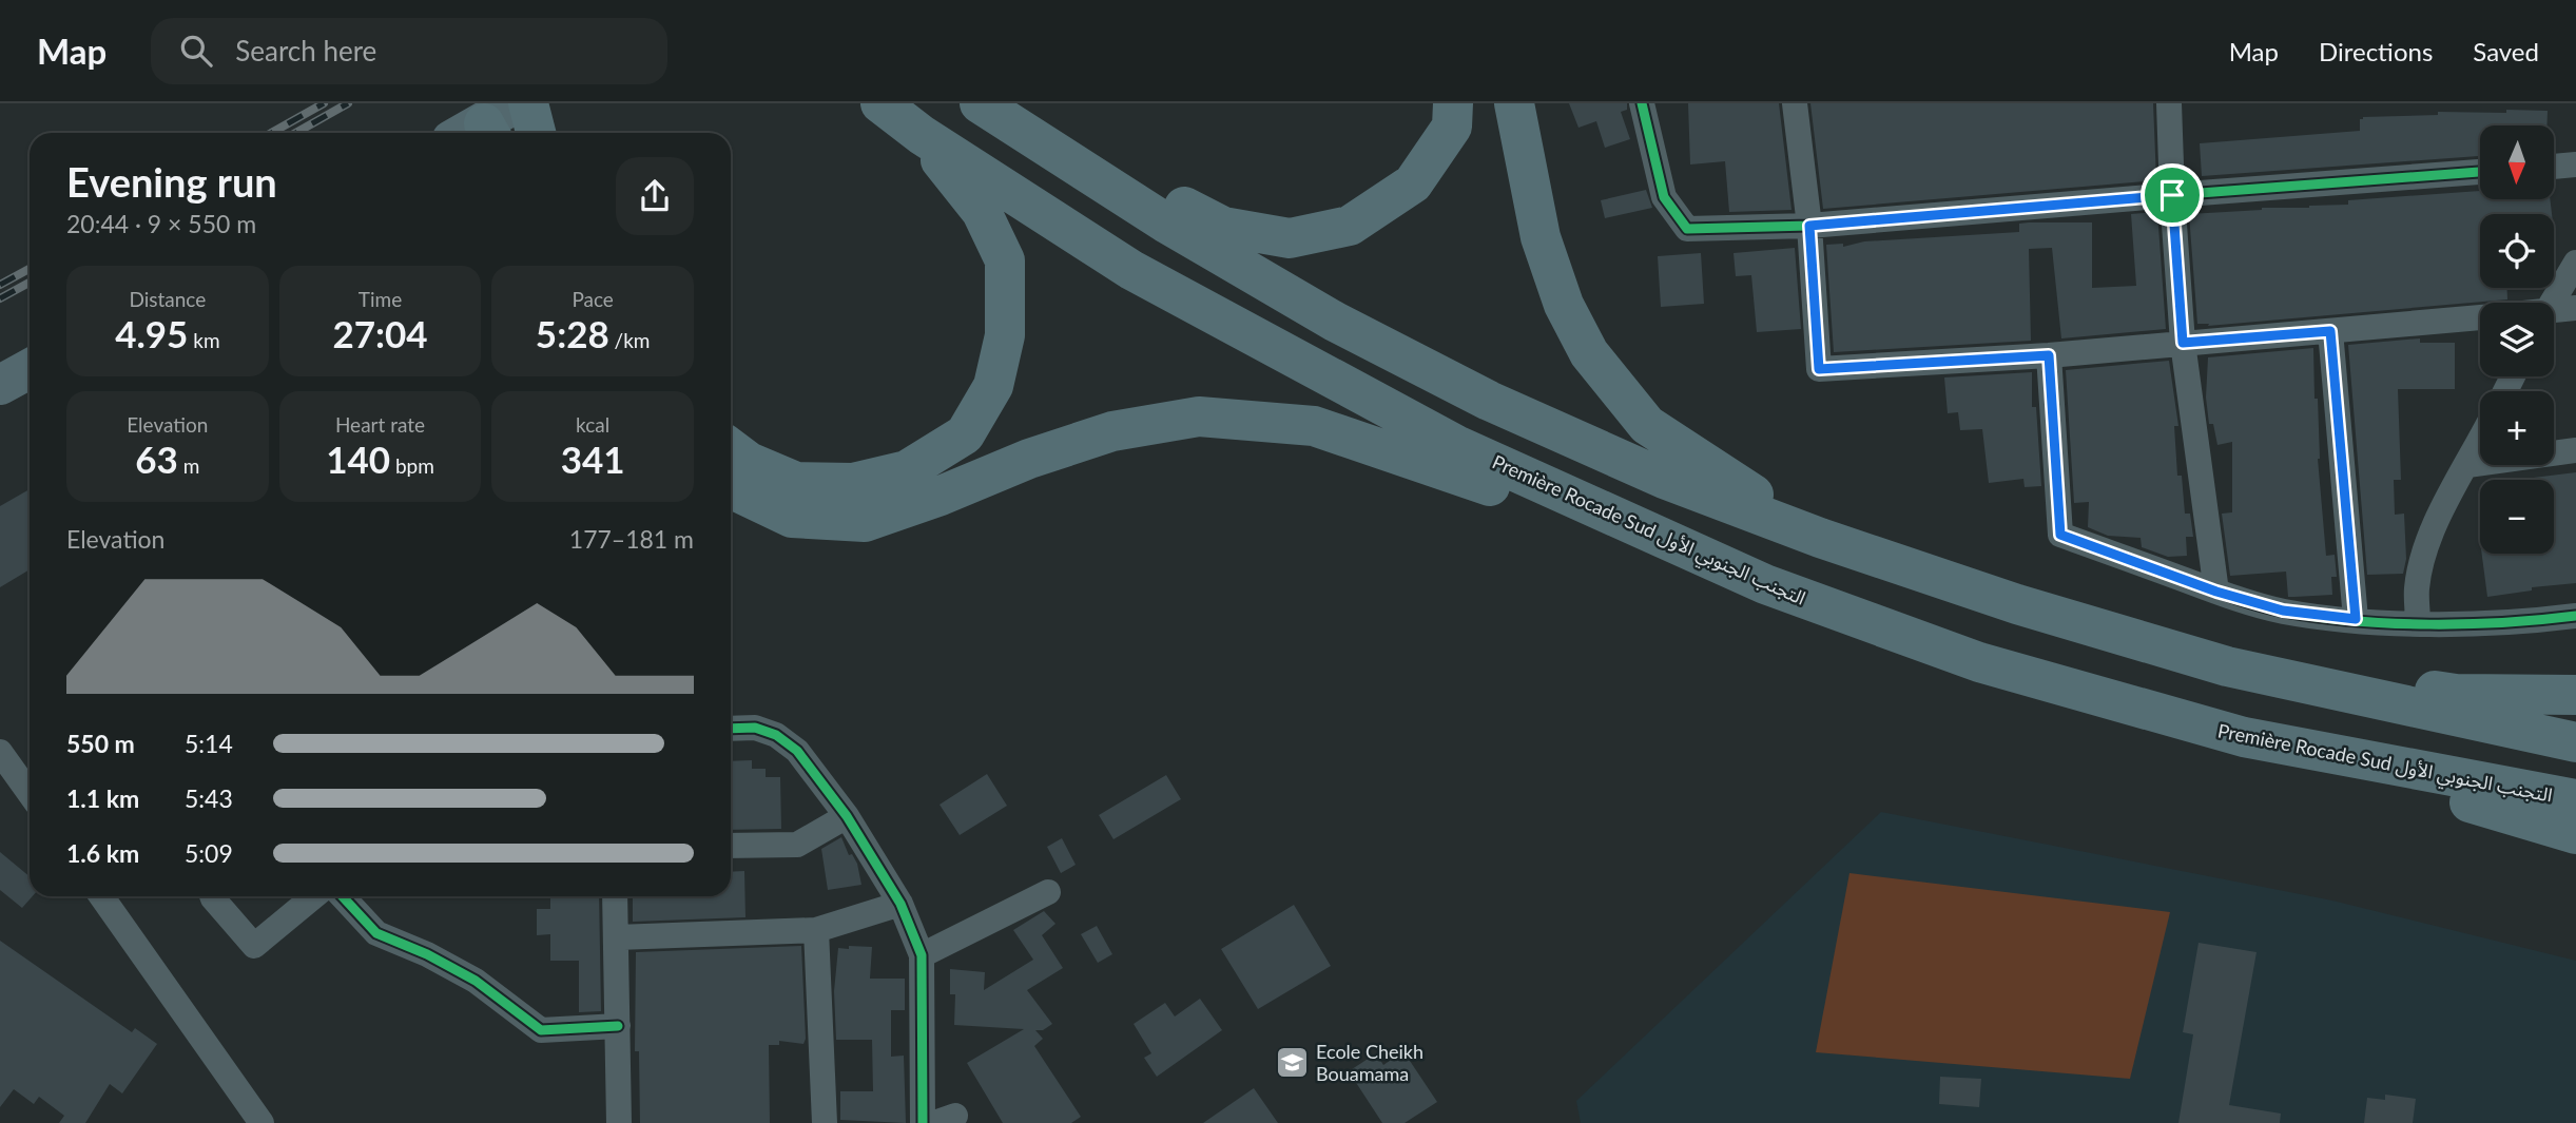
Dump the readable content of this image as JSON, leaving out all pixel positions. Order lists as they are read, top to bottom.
{
  "streets": {
    "highway": ["Première Rocade Sud التجنب الجنوبي الأول"]
  },
  "places": {
    "school or university": ["Ecole Cheikh Bouamama"]
  },
  "north": "bottom",
  "page": {
    "header": "Map",
    "search": "Search here",
    "nav": ["Map", "Directions", "Saved"],
    "map_buttons": ["+", "−"],
    "heading": ["Evening run", "20:44 · 9 × 550 m"],
    "stats": [
      ["Distance", "4.95 km"],
      ["Time", "27:04"],
      ["Pace", "5:28 /km"],
      ["Elevation", "63 m"],
      ["Heart rate", "140 bpm"],
      ["kcal", "341"]
    ],
    "chart": ["Elevation", "177–181 m"],
    "list": [
      {
        "name": "550 m",
        "note": "5:14"
      },
      {
        "name": "1.1 km",
        "note": "5:43"
      },
      {
        "name": "1.6 km",
        "note": "5:09"
      }
    ]
  }
}
